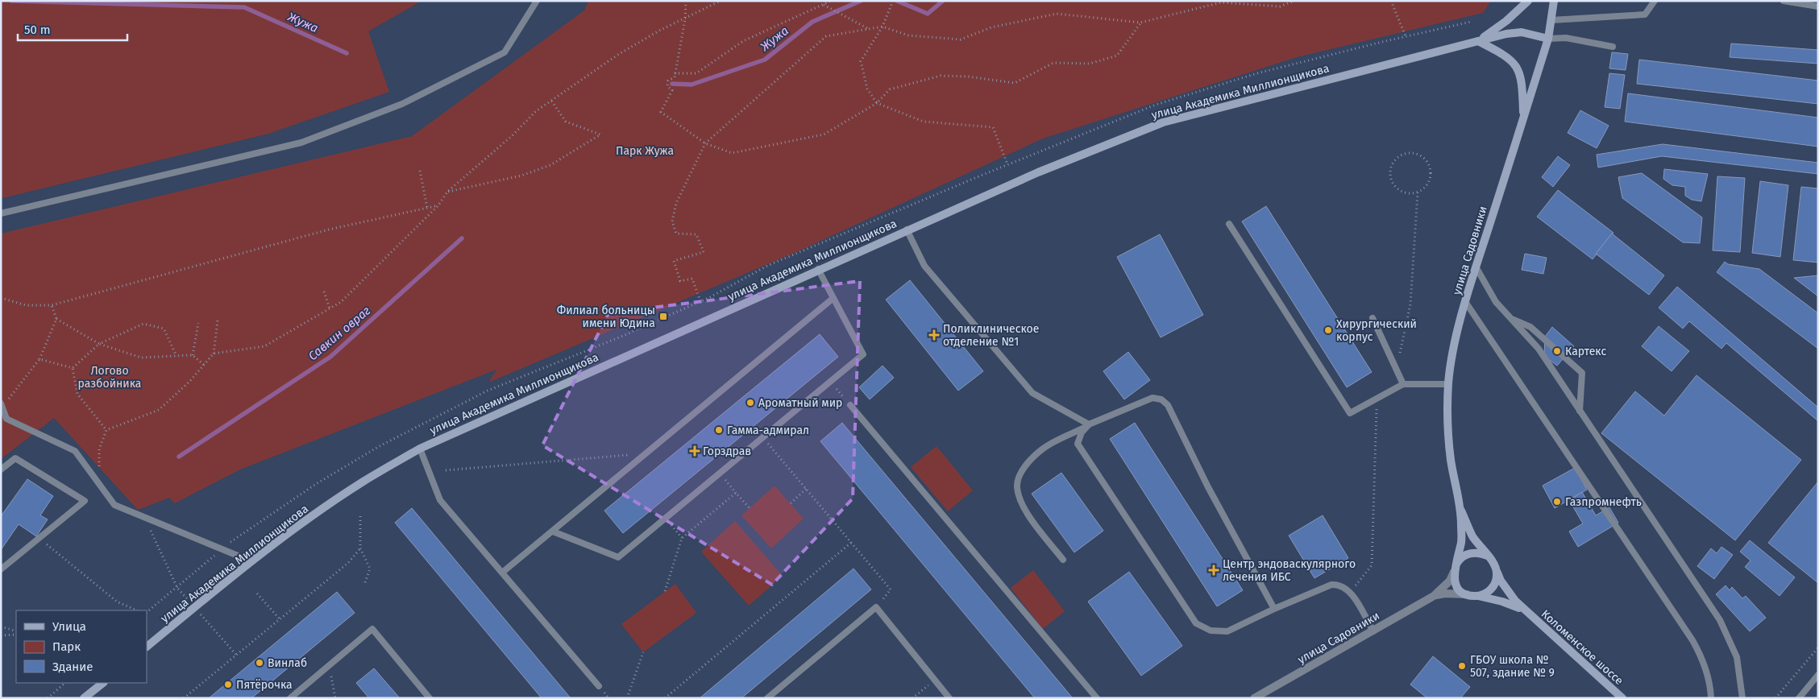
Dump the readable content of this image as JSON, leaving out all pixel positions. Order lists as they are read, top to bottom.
{
  "streets": {
    "street": ["улица Академика Миллионщикова", "улица Садовники", "Коломенское шоссе"]
  },
  "crossings": [
    ["улица Академика Миллионщикова", "улица Садовники"],
    ["улица Садовники", "Коломенское шоссе"]
  ],
  "water": ["Жужа", "Савкин овраг"],
  "parks": ["Парк Жужа", "Логово разбойника"],
  "places": {
    "transit": ["Филиал больницы имени Юдина"],
    "other": [
      "Хирургический корпус",
      "Картекс",
      "Ароматный мир",
      "Гамма-адмирал",
      "Газпромнефть",
      "Винлаб",
      "ГБОУ школа № 507, здание № 9",
      "Пятёрочка"
    ],
    "health": ["Поликлиническое отделение №1", "Горздрав", "Центр эндоваскулярного лечения ИБС"]
  },
  "legend": ["Улица", "Парк", "Здание"],
  "scale_bar": "50 m"
}
